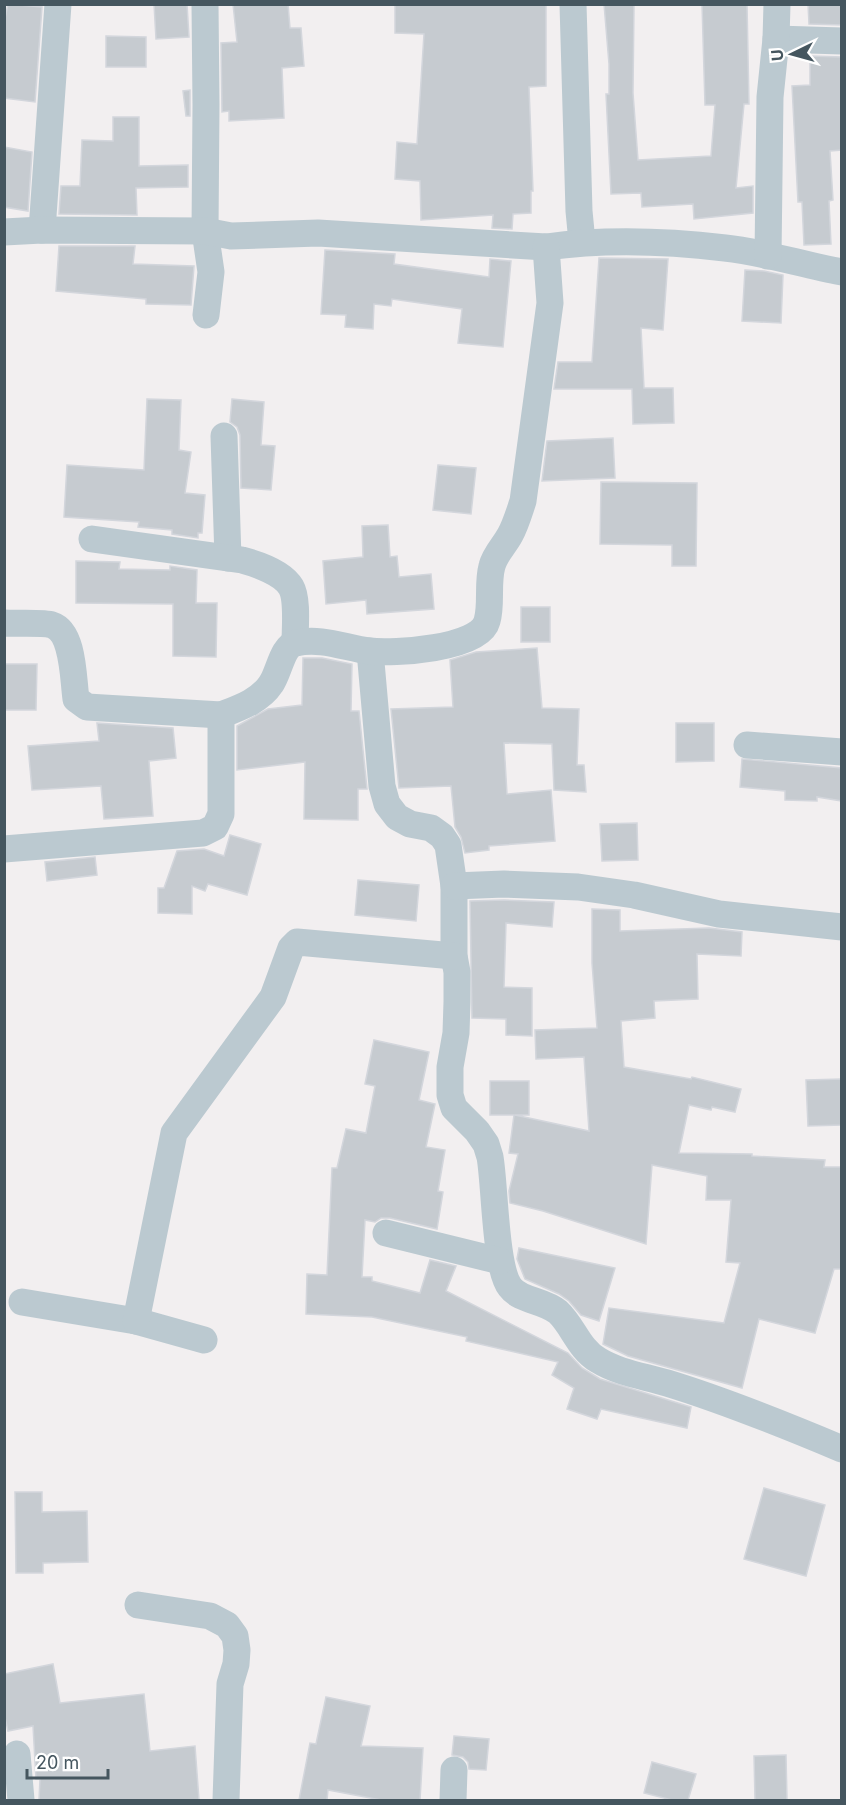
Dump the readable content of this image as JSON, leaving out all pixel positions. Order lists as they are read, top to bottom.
{
  "scale_bar": "20 m",
  "north": "left"
}
